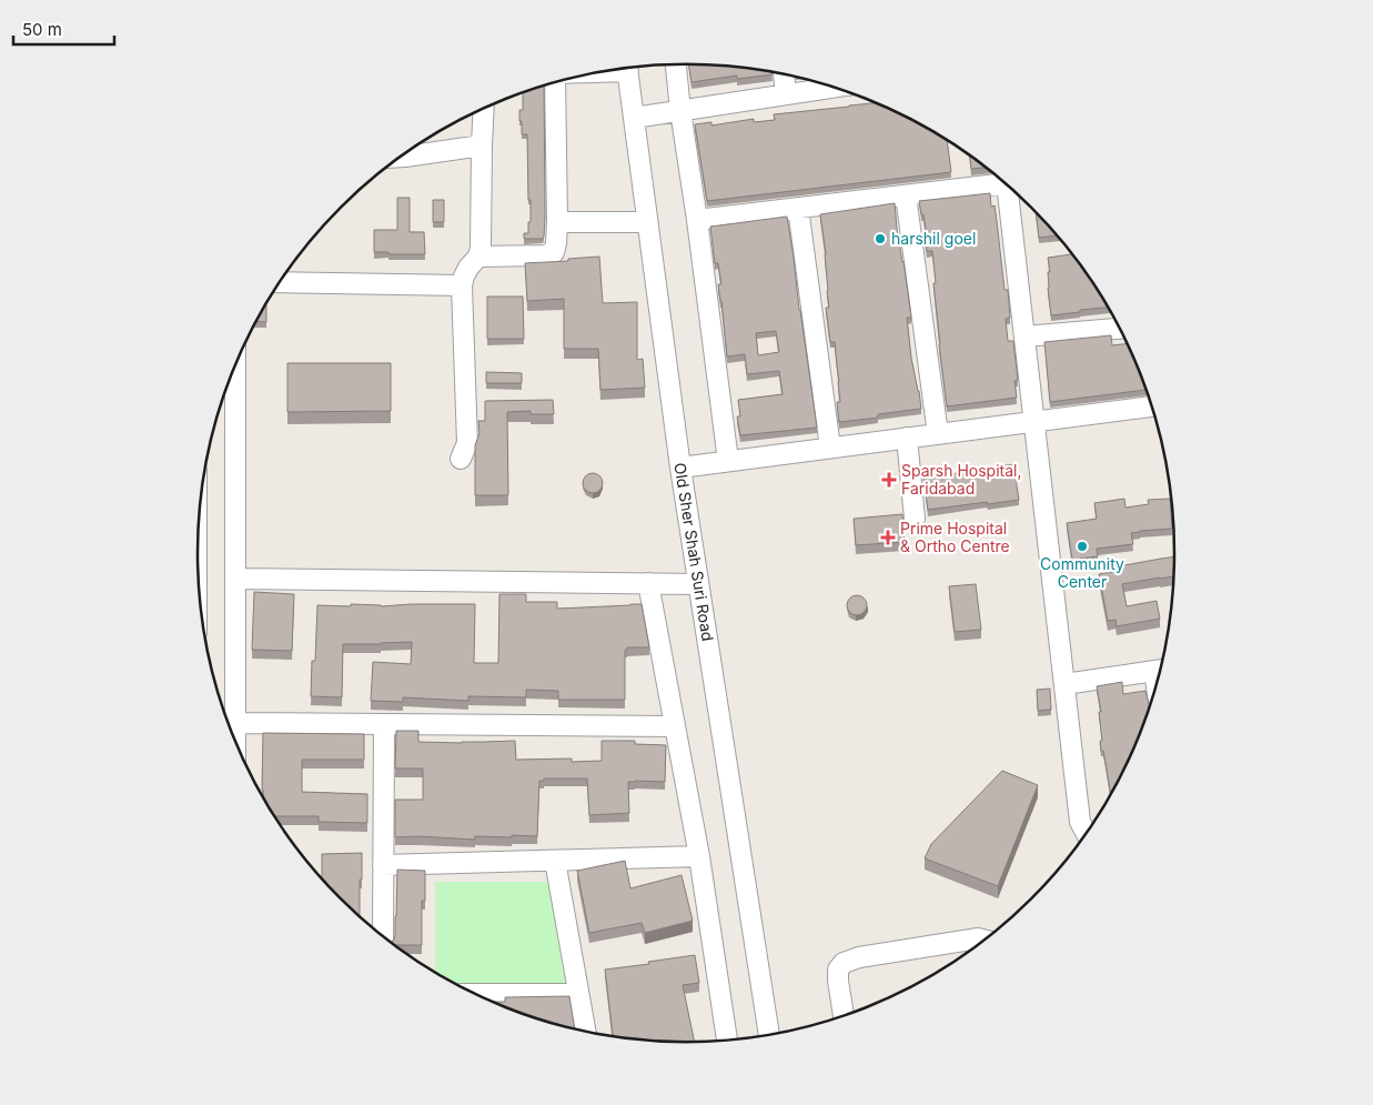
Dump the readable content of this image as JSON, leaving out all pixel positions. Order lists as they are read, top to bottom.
{
  "streets": {
    "street": ["Old Sher Shah Suri Road"]
  },
  "places": {
    "other": ["harshil goel", "Community Center"],
    "health": ["Sparsh Hospital, Faridabad", "Prime Hospital & Ortho Centre"]
  },
  "scale_bar": "50 m"
}
